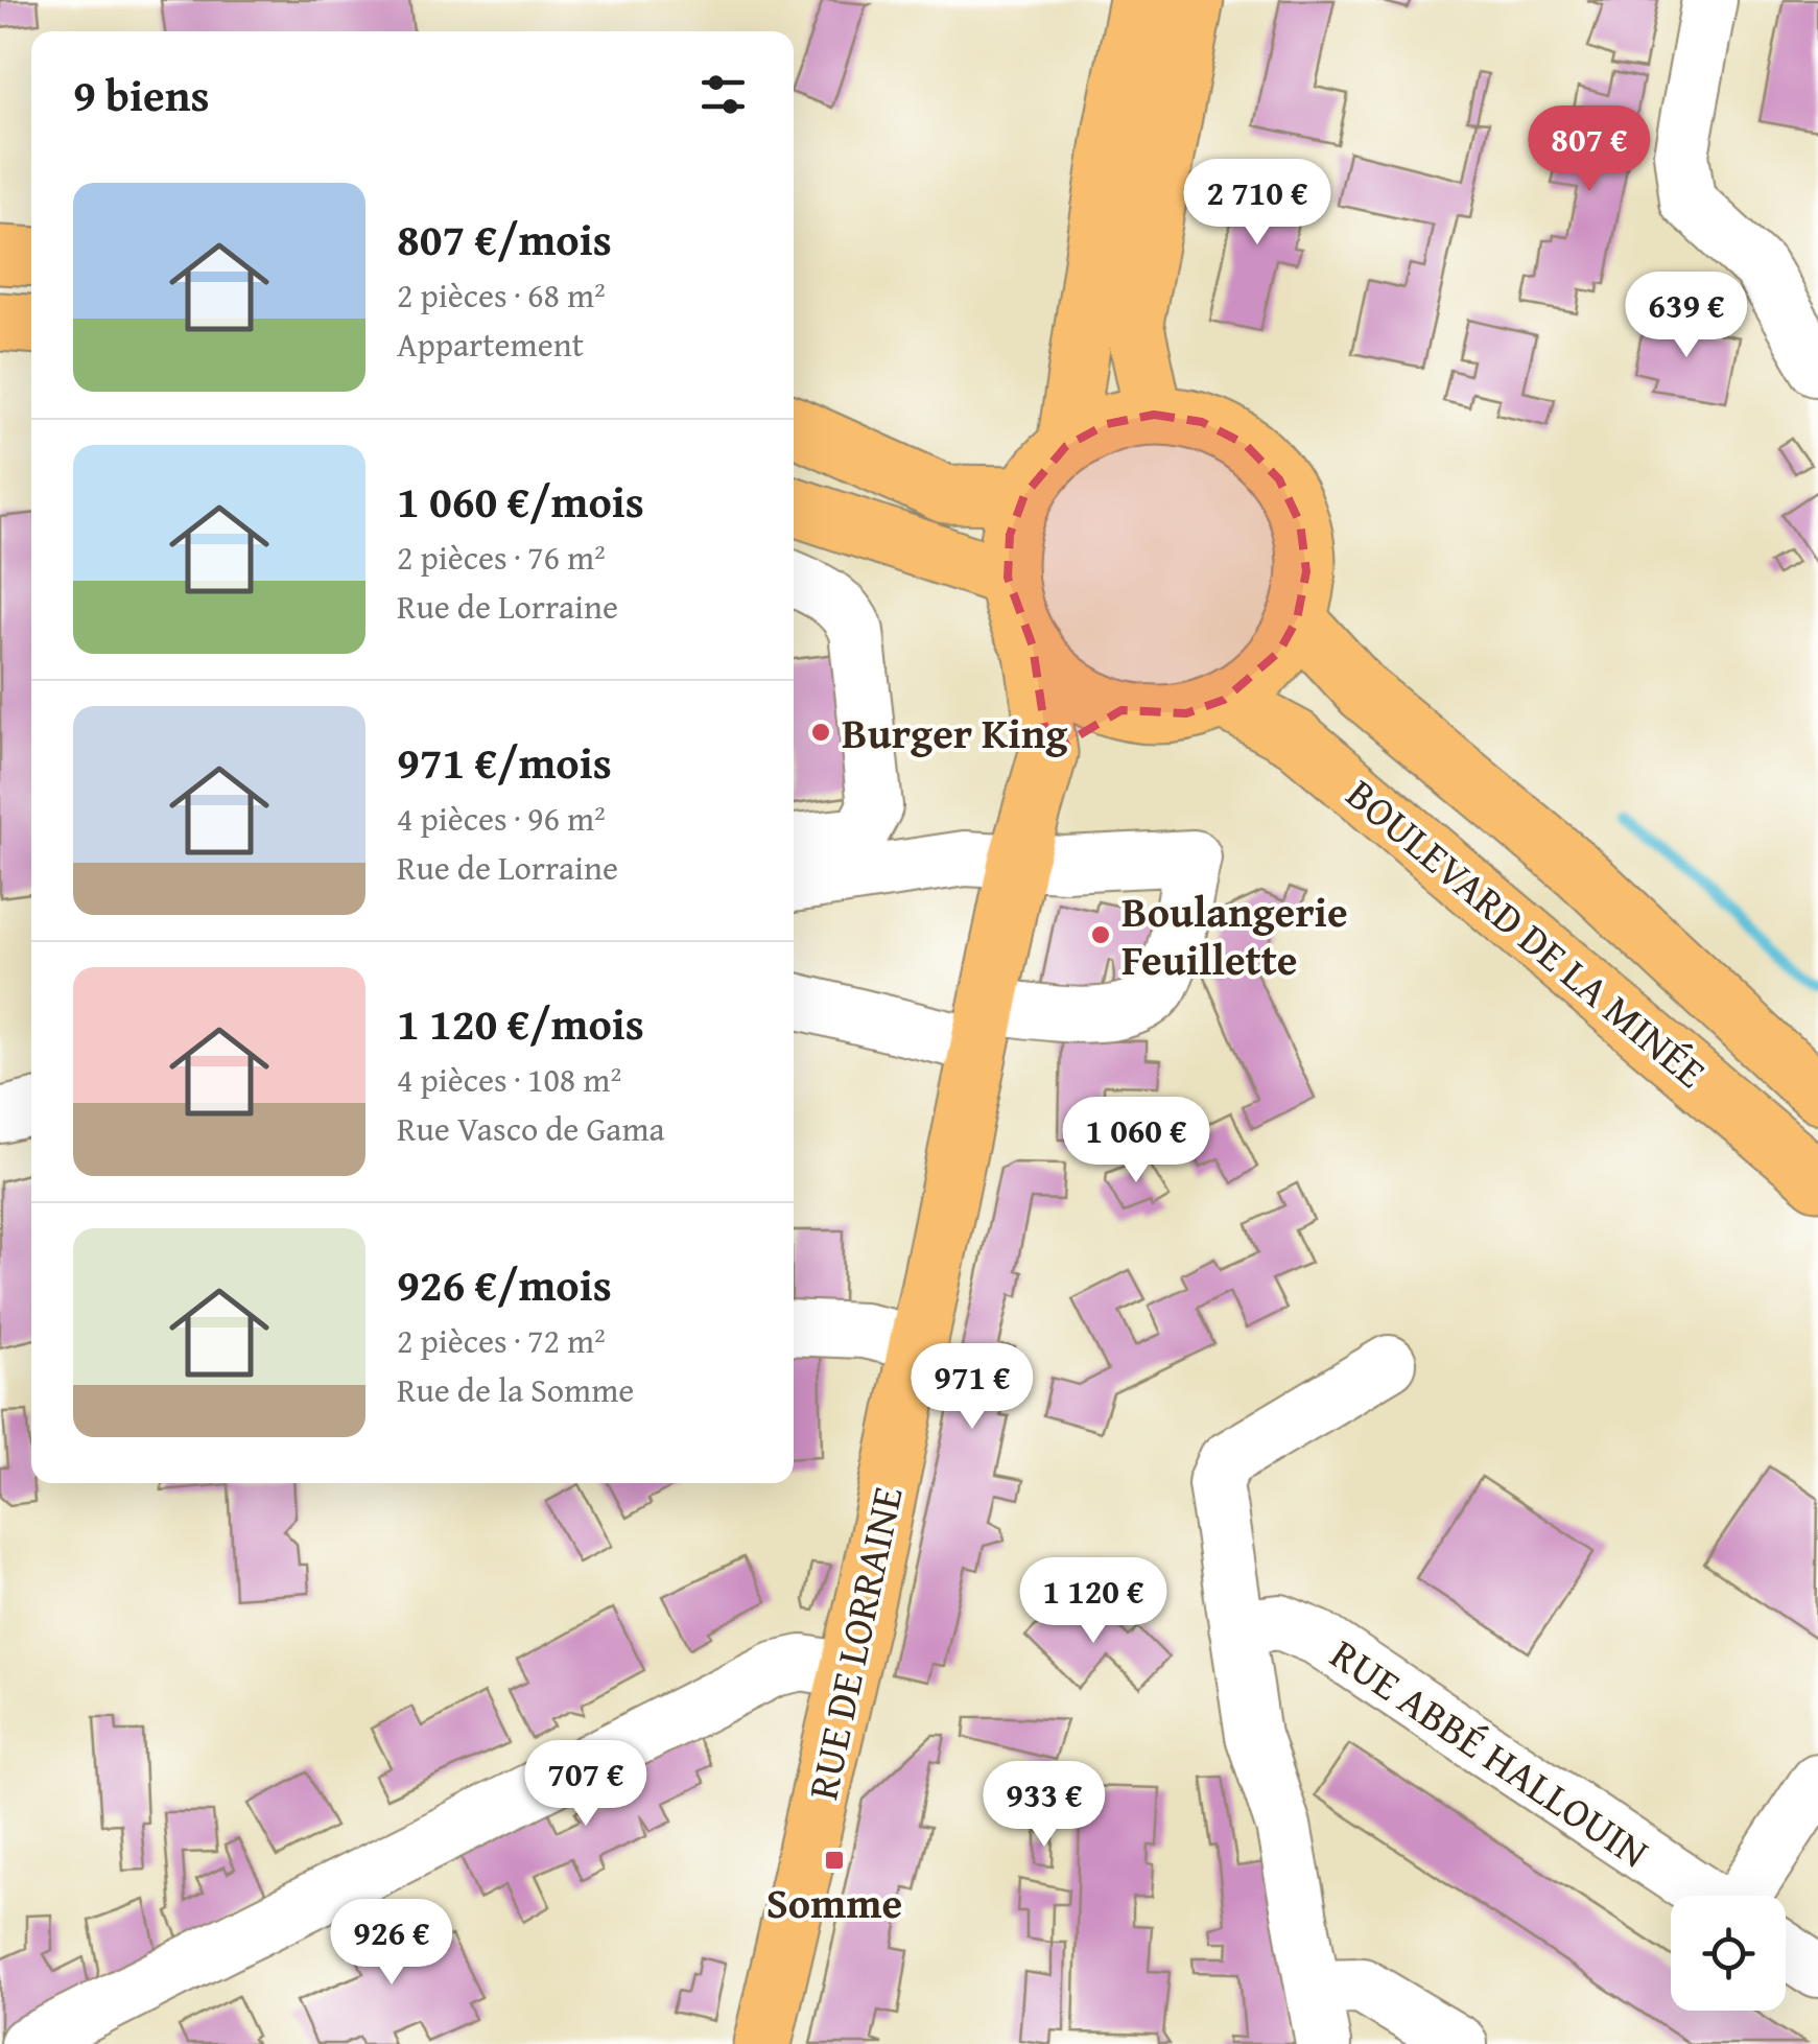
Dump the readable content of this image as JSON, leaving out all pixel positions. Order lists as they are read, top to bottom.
{
  "streets": {
    "main road": ["BOULEVARD DE LA MINÉE", "RUE DE LORRAINE"],
    "street": ["RUE ABBÉ HALLOUIN"]
  },
  "crossings": [
    ["BOULEVARD DE LA MINÉE", "RUE DE LORRAINE"]
  ],
  "places": {
    "other": ["Burger King", "Boulangerie Feuillette"],
    "transit": ["Somme"]
  },
  "page": {
    "heading": "9 biens",
    "price": [
      "807 €",
      "2 710 €",
      "639 €",
      "1 060 €",
      "971 €",
      "1 120 €",
      "707 €",
      "933 €",
      "926 €"
    ],
    "list": [
      {
        "name": "807 €/mois",
        "note": "2 pièces · 68 m² · Appartement"
      },
      {
        "name": "1 060 €/mois",
        "note": "2 pièces · 76 m² · Rue de Lorraine"
      },
      {
        "name": "971 €/mois",
        "note": "4 pièces · 96 m² · Rue de Lorraine"
      },
      {
        "name": "1 120 €/mois",
        "note": "4 pièces · 108 m² · Rue Vasco de Gama"
      },
      {
        "name": "926 €/mois",
        "note": "2 pièces · 72 m² · Rue de la Somme"
      }
    ]
  }
}
